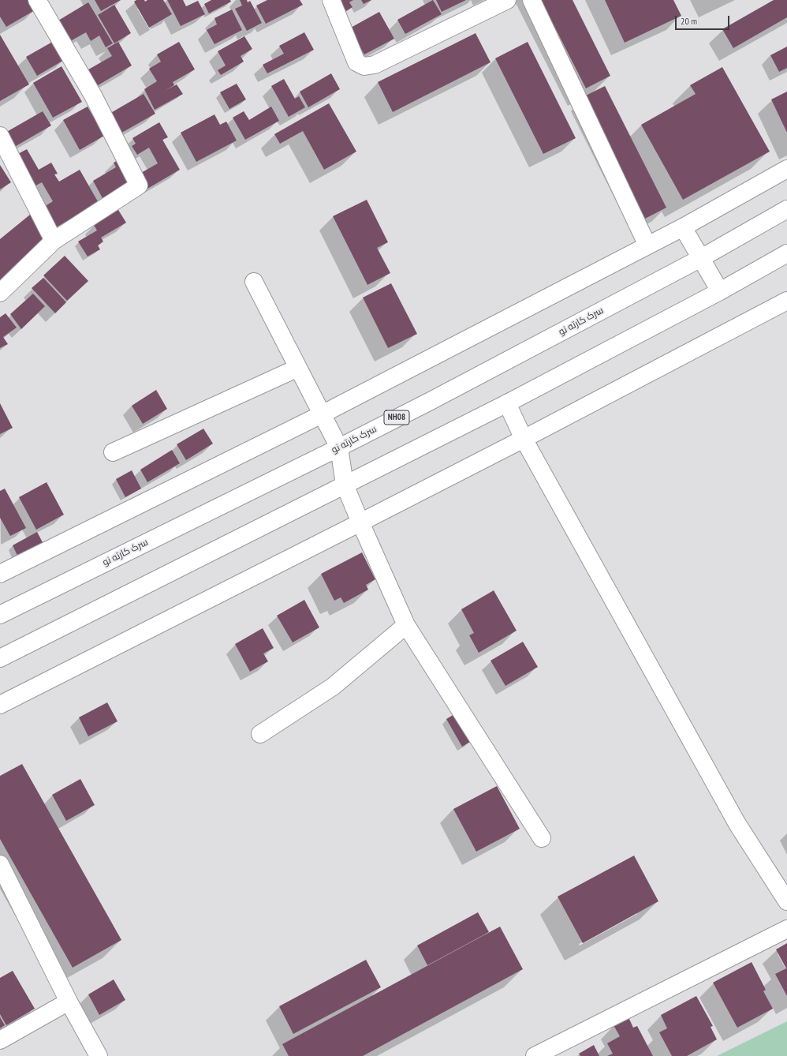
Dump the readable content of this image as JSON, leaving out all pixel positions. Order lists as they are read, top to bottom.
{
  "streets": {
    "main road": ["سرک کارته نو", "NH08"]
  },
  "scale_bar": "20 m"
}
